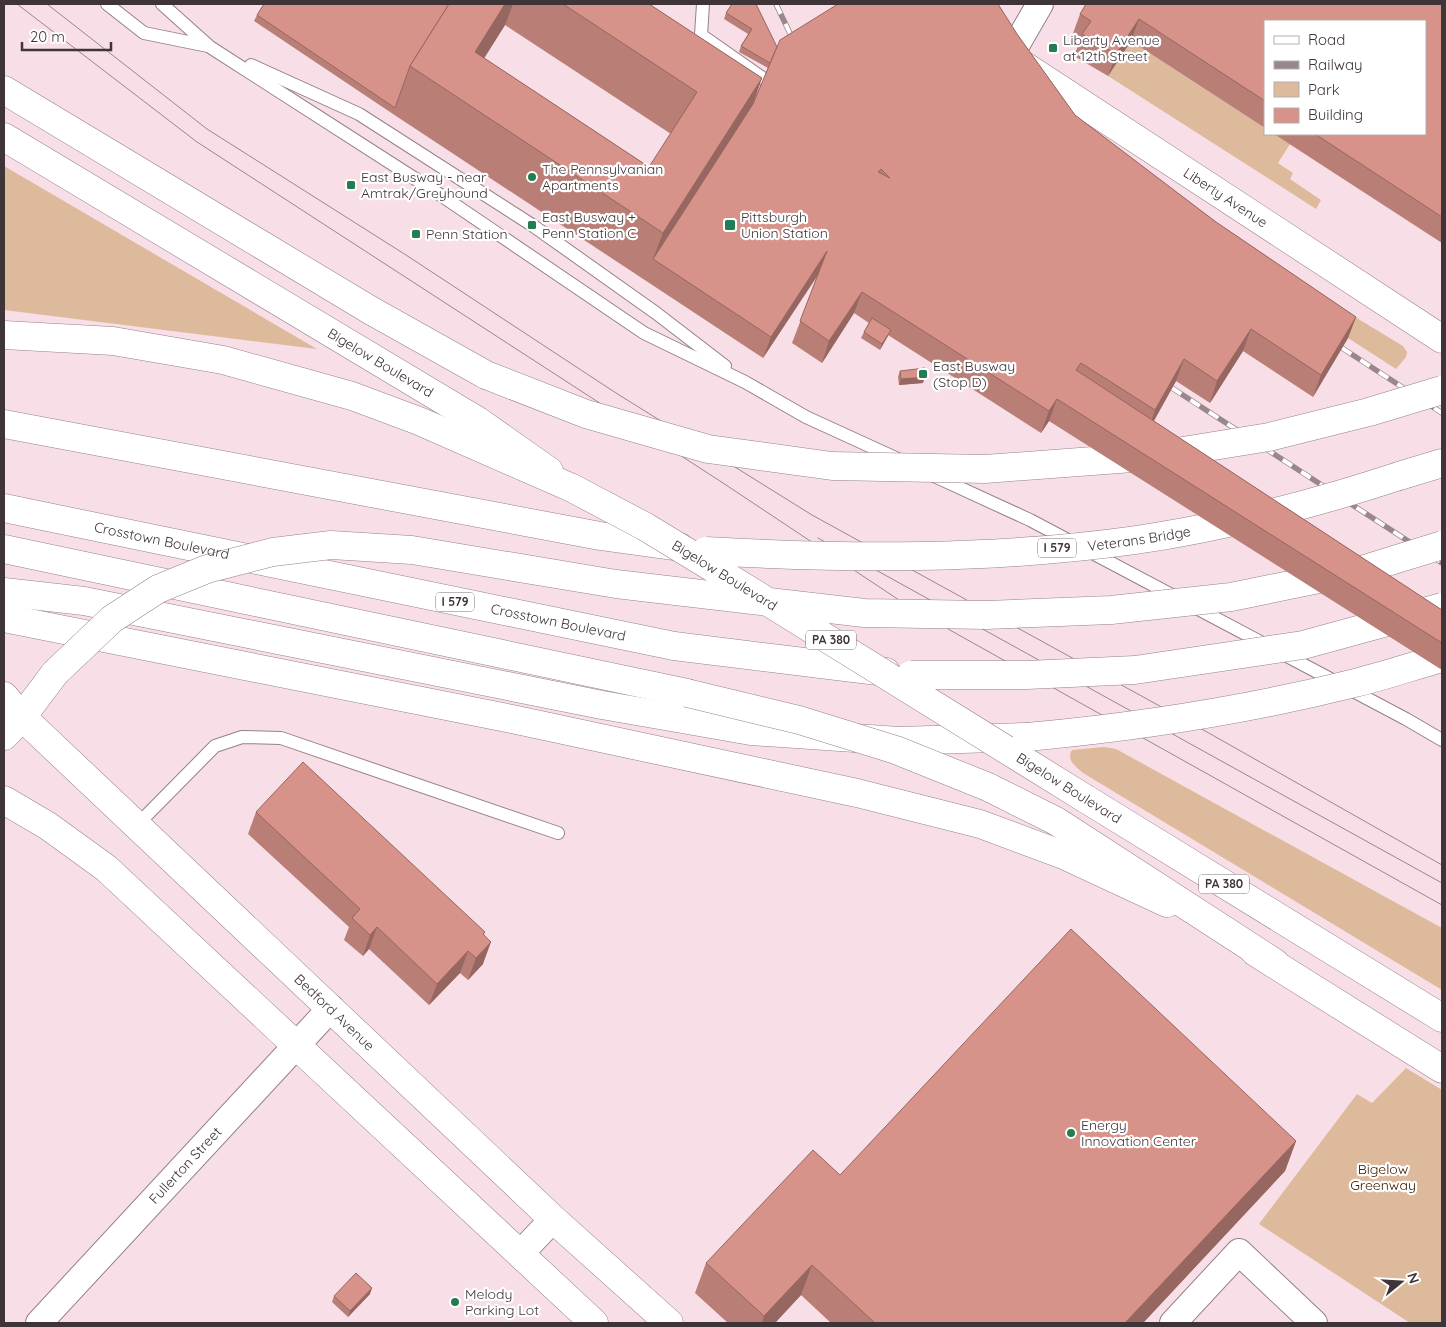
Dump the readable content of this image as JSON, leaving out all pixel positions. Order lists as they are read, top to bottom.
{
  "streets": {
    "main road": [
      "Liberty Avenue",
      "Bigelow Boulevard",
      "Veterans Bridge",
      "Crosstown Boulevard",
      "I 579",
      "PA 380",
      "Bedford Avenue"
    ],
    "street": ["Fullerton Street"]
  },
  "crossings": [
    ["Bedford Avenue", "Fullerton Street"]
  ],
  "parks": ["Bigelow Greenway"],
  "places": {
    "transit": [
      "Liberty Avenue at 12th Street",
      "East Busway - near Amtrak/Greyhound",
      "East Busway + Penn Station C",
      "Pittsburgh Union Station",
      "Penn Station",
      "East Busway (Stop D)"
    ],
    "other": ["The Pennsylvanian Apartments", "Energy Innovation Center", "Melody Parking Lot"]
  },
  "legend": [
    "Road",
    "Railway",
    "Park",
    "Building"
  ],
  "scale_bar": "20 m",
  "north": "right"
}
